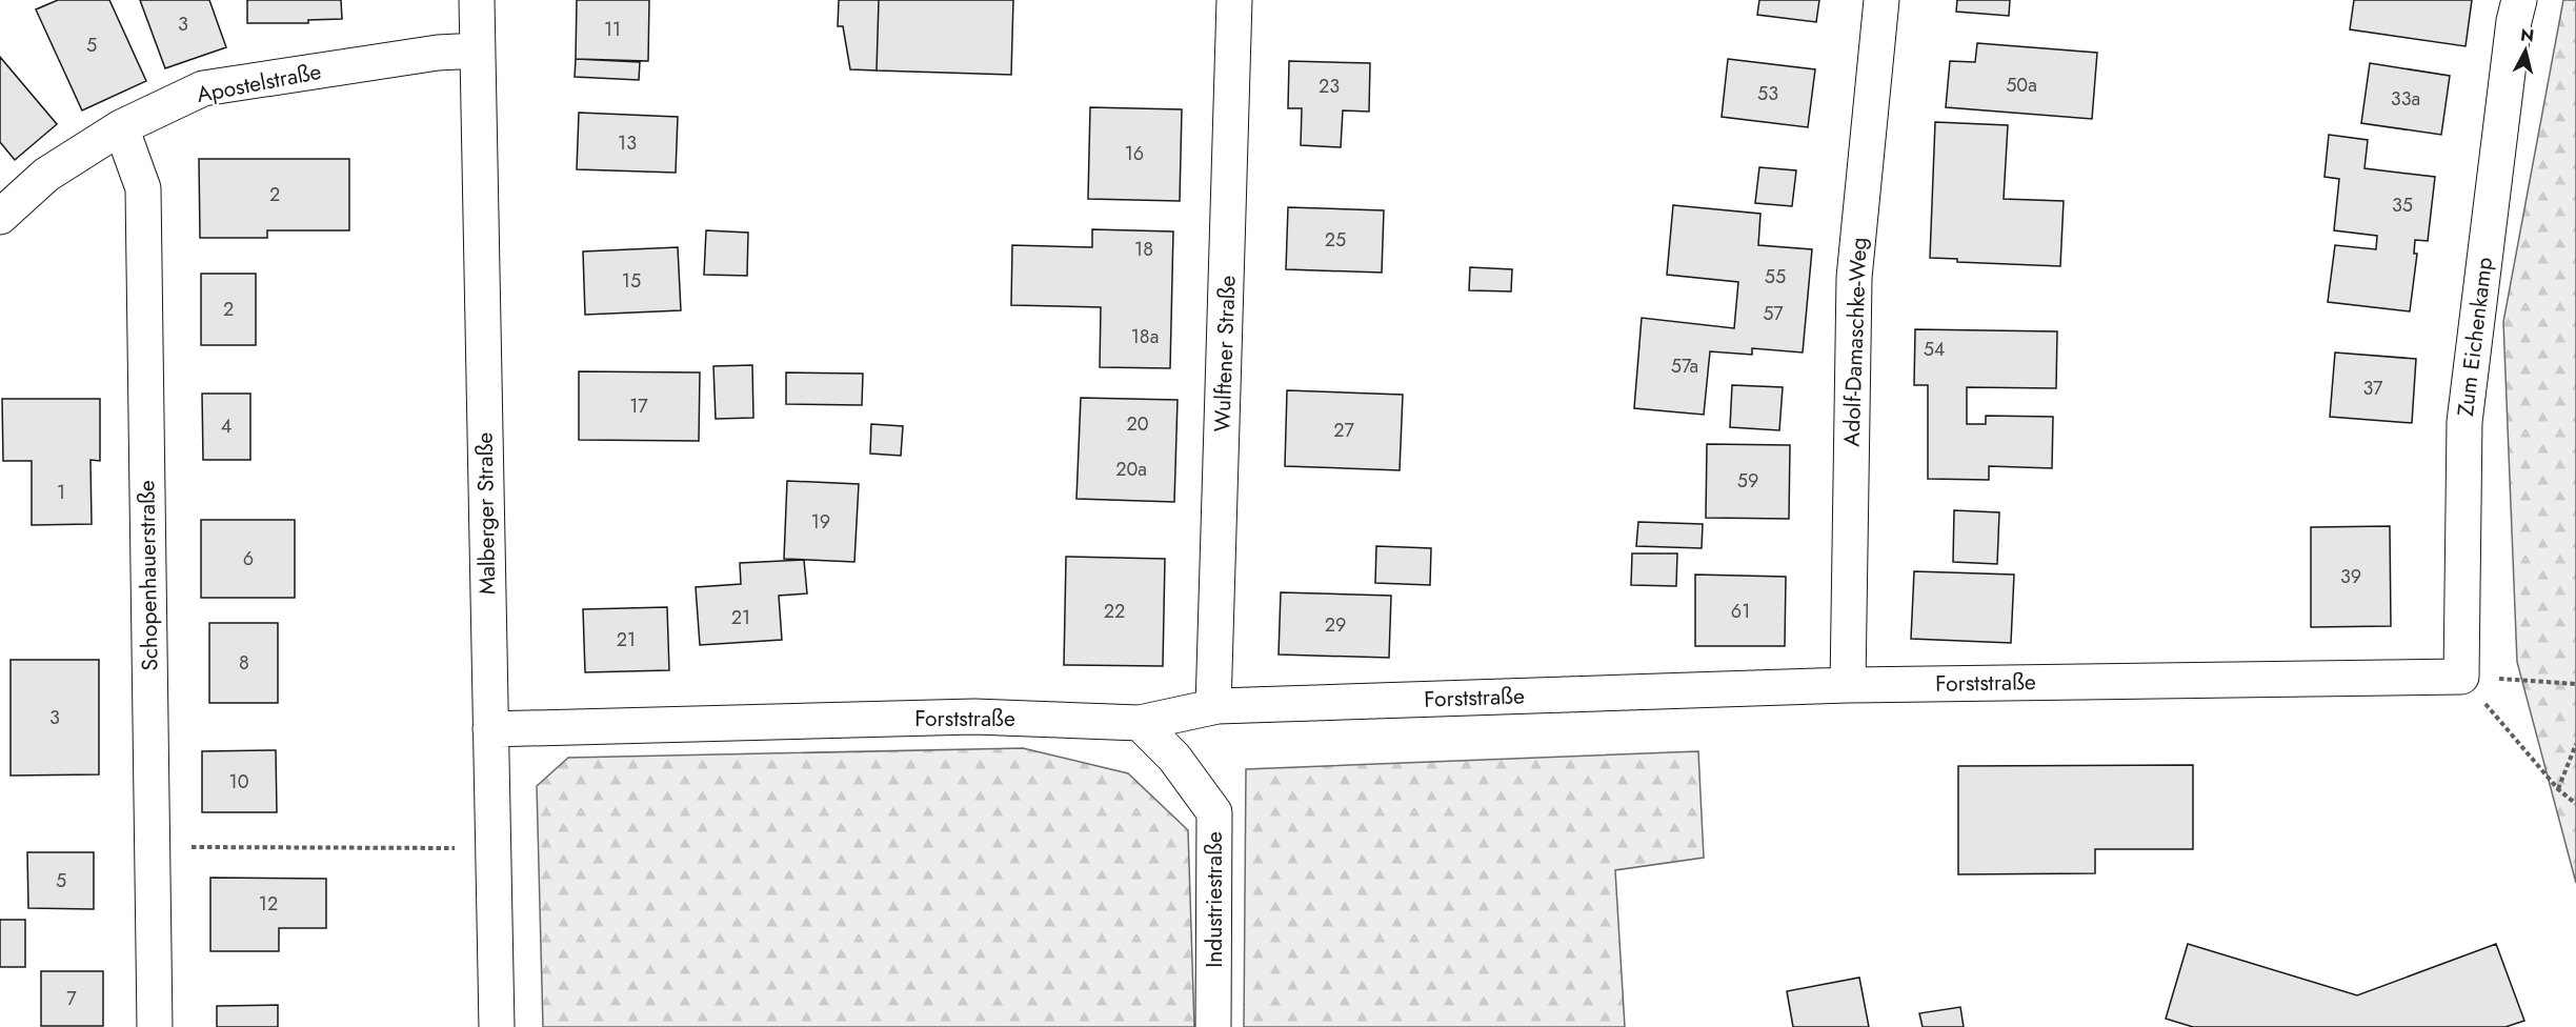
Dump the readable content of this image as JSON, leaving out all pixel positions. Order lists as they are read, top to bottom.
{
  "streets": {
    "street": [
      "Apostelstraße",
      "Zum Eichenkamp",
      "Adolf-Damaschke-Weg",
      "Wulftener Straße",
      "Malberger Straße",
      "Schopenhauerstraße",
      "Forststraße",
      "Industriestraße"
    ]
  },
  "crossings": [
    ["Apostelstraße", "Malberger Straße"],
    ["Apostelstraße", "Schopenhauerstraße"],
    ["Zum Eichenkamp", "Forststraße"],
    ["Adolf-Damaschke-Weg", "Forststraße"],
    ["Wulftener Straße", "Forststraße"],
    ["Malberger Straße", "Forststraße"],
    ["Forststraße", "Industriestraße"]
  ],
  "house_numbers": [
    "3",
    "11",
    "5",
    "50a",
    "23",
    "53",
    "33a",
    "13",
    "16",
    "2",
    "35",
    "25",
    "18",
    "55",
    "15",
    "2",
    "57",
    "18a",
    "54",
    "57a",
    "37",
    "17",
    "20",
    "4",
    "27",
    "20a",
    "59",
    "1",
    "19",
    "6",
    "39",
    "22",
    "61",
    "21",
    "29",
    "21",
    "8",
    "3",
    "10",
    "5",
    "12",
    "7"
  ],
  "north": "top"
}
